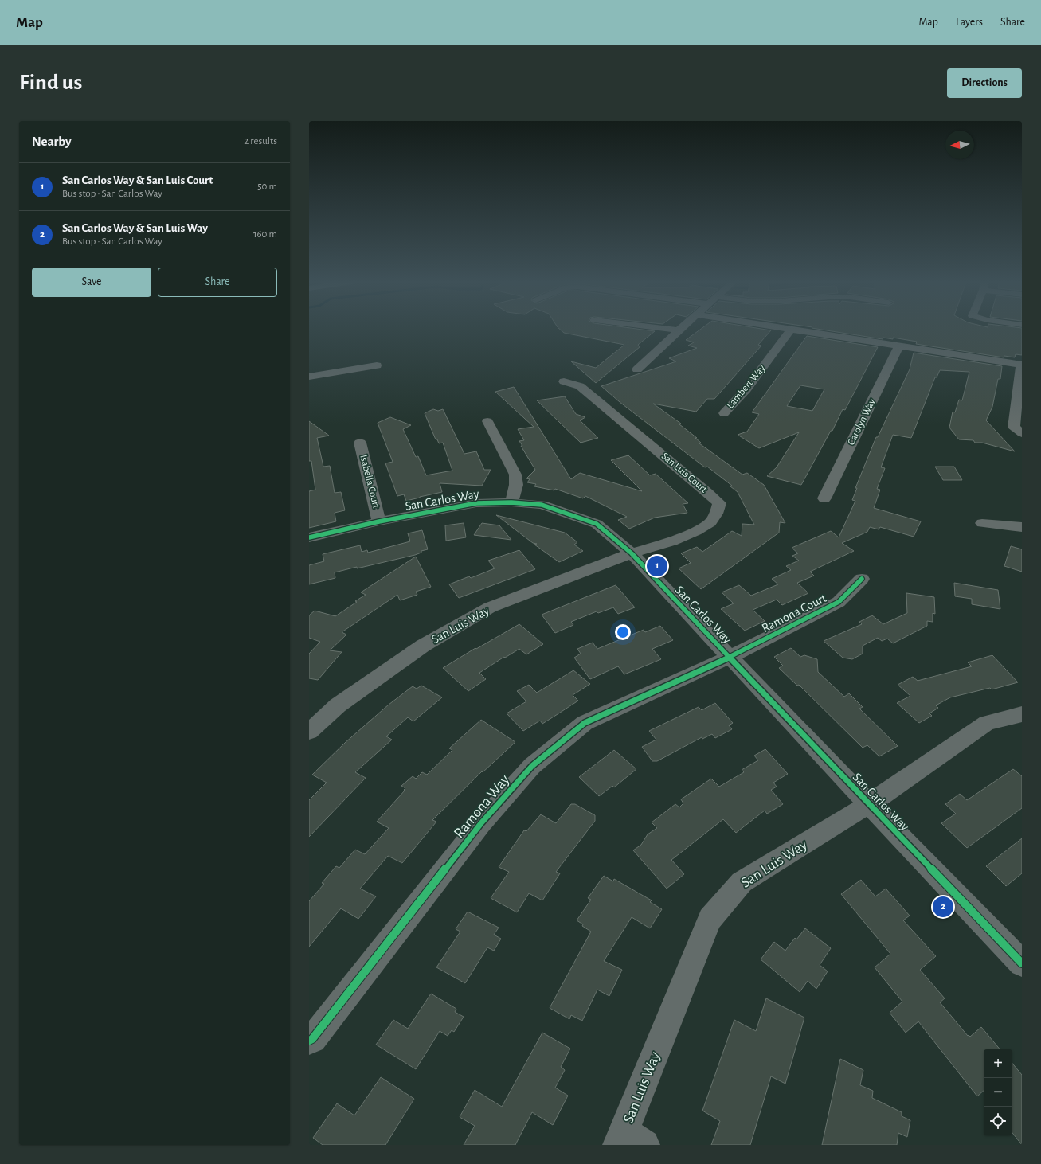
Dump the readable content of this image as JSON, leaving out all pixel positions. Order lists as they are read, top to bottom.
{
  "streets": {
    "street": [
      "Lambert Way",
      "Carolyn Way",
      "San Luis Court",
      "Isabella Court",
      "San Carlos Way",
      "Ramona Court",
      "San Luis Way",
      "Ramona Way"
    ]
  },
  "crossings": [
    ["San Luis Court", "San Carlos Way"],
    ["San Luis Court", "San Luis Way"],
    ["Isabella Court", "San Carlos Way"],
    ["San Carlos Way", "Ramona Court"],
    ["San Carlos Way", "San Luis Way"],
    ["San Carlos Way", "Ramona Way"],
    ["Ramona Court", "Ramona Way"]
  ],
  "north": "left",
  "page": {
    "header": "Map",
    "nav": ["Map", "Layers", "Share"],
    "buttons": [
      "Directions",
      ["Save", "Share"]
    ],
    "title": "Find us",
    "heading": ["Nearby", "2 results"],
    "list": [
      {
        "mark": "1",
        "name": "San Carlos Way & San Luis Court",
        "note": "Bus stop · San Carlos Way",
        "value": "50 m"
      },
      {
        "mark": "2",
        "name": "San Carlos Way & San Luis Way",
        "note": "Bus stop · San Carlos Way",
        "value": "160 m"
      }
    ],
    "pins": ["1", "2"],
    "map_buttons": ["+", "−"]
  }
}
